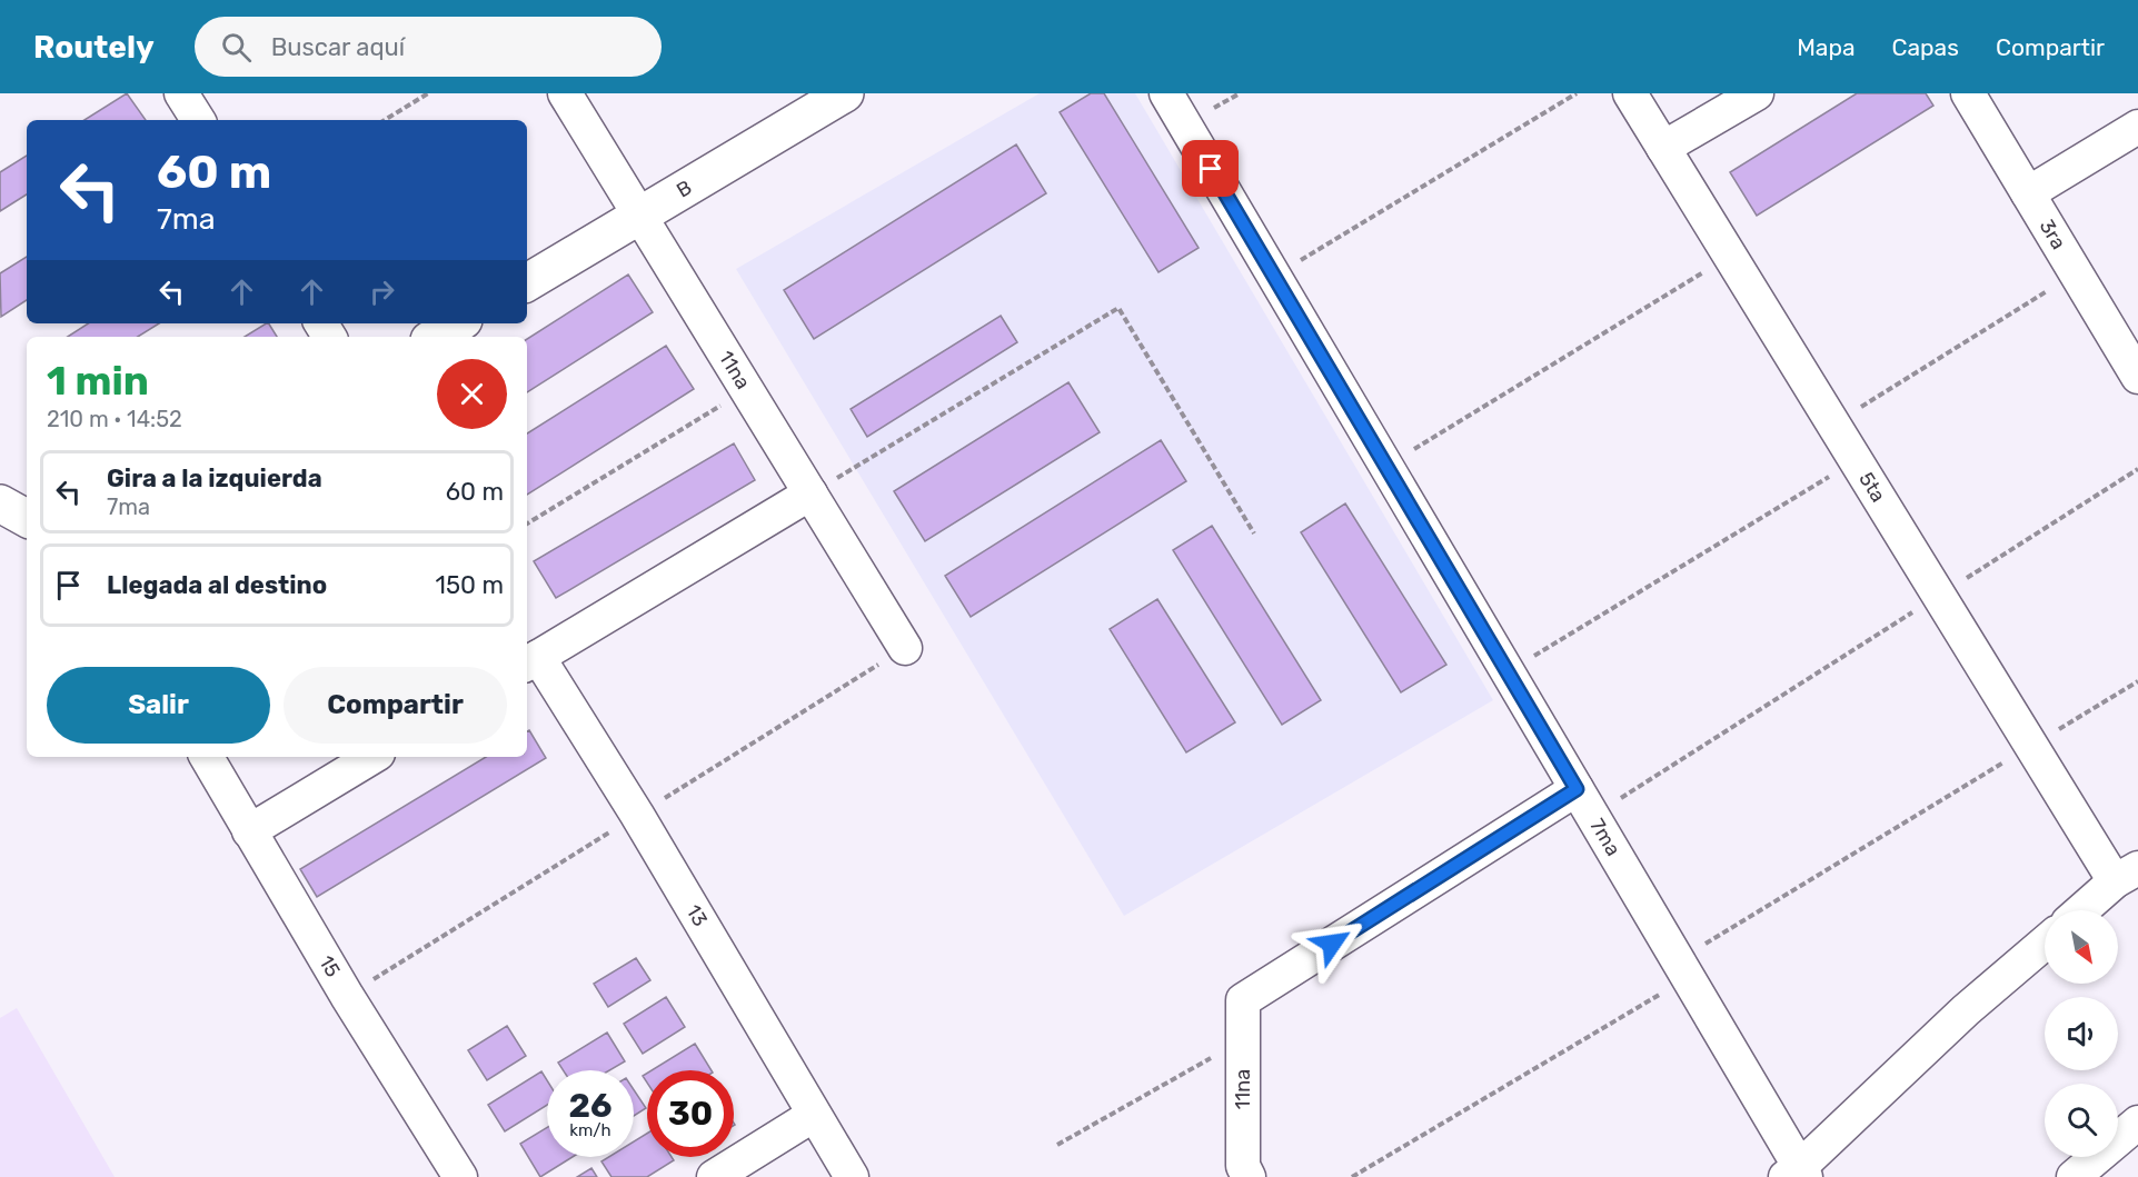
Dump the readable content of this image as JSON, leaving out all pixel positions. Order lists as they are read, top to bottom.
{
  "streets": {
    "street": [
      "B",
      "3ra",
      "11na",
      "5ta",
      "7ma",
      "13",
      "15"
    ]
  },
  "crossings": [
    ["B", "11na"],
    ["11na", "7ma"]
  ],
  "north": "bottom right",
  "page": {
    "header": "Routely",
    "search": "Buscar aquí",
    "nav": ["Mapa", "Capas", "Compartir"],
    "turn": ["60 m", "7ma"],
    "heading": ["1 min", "210 m · 14:52"],
    "list": [
      {
        "name": "Gira a la izquierda",
        "note": "7ma",
        "value": "60 m"
      },
      {
        "name": "Llegada al destino",
        "value": "150 m"
      }
    ],
    "buttons": ["Salir", "Compartir"],
    "speed": "26 km/h",
    "limit": "30"
  }
}
